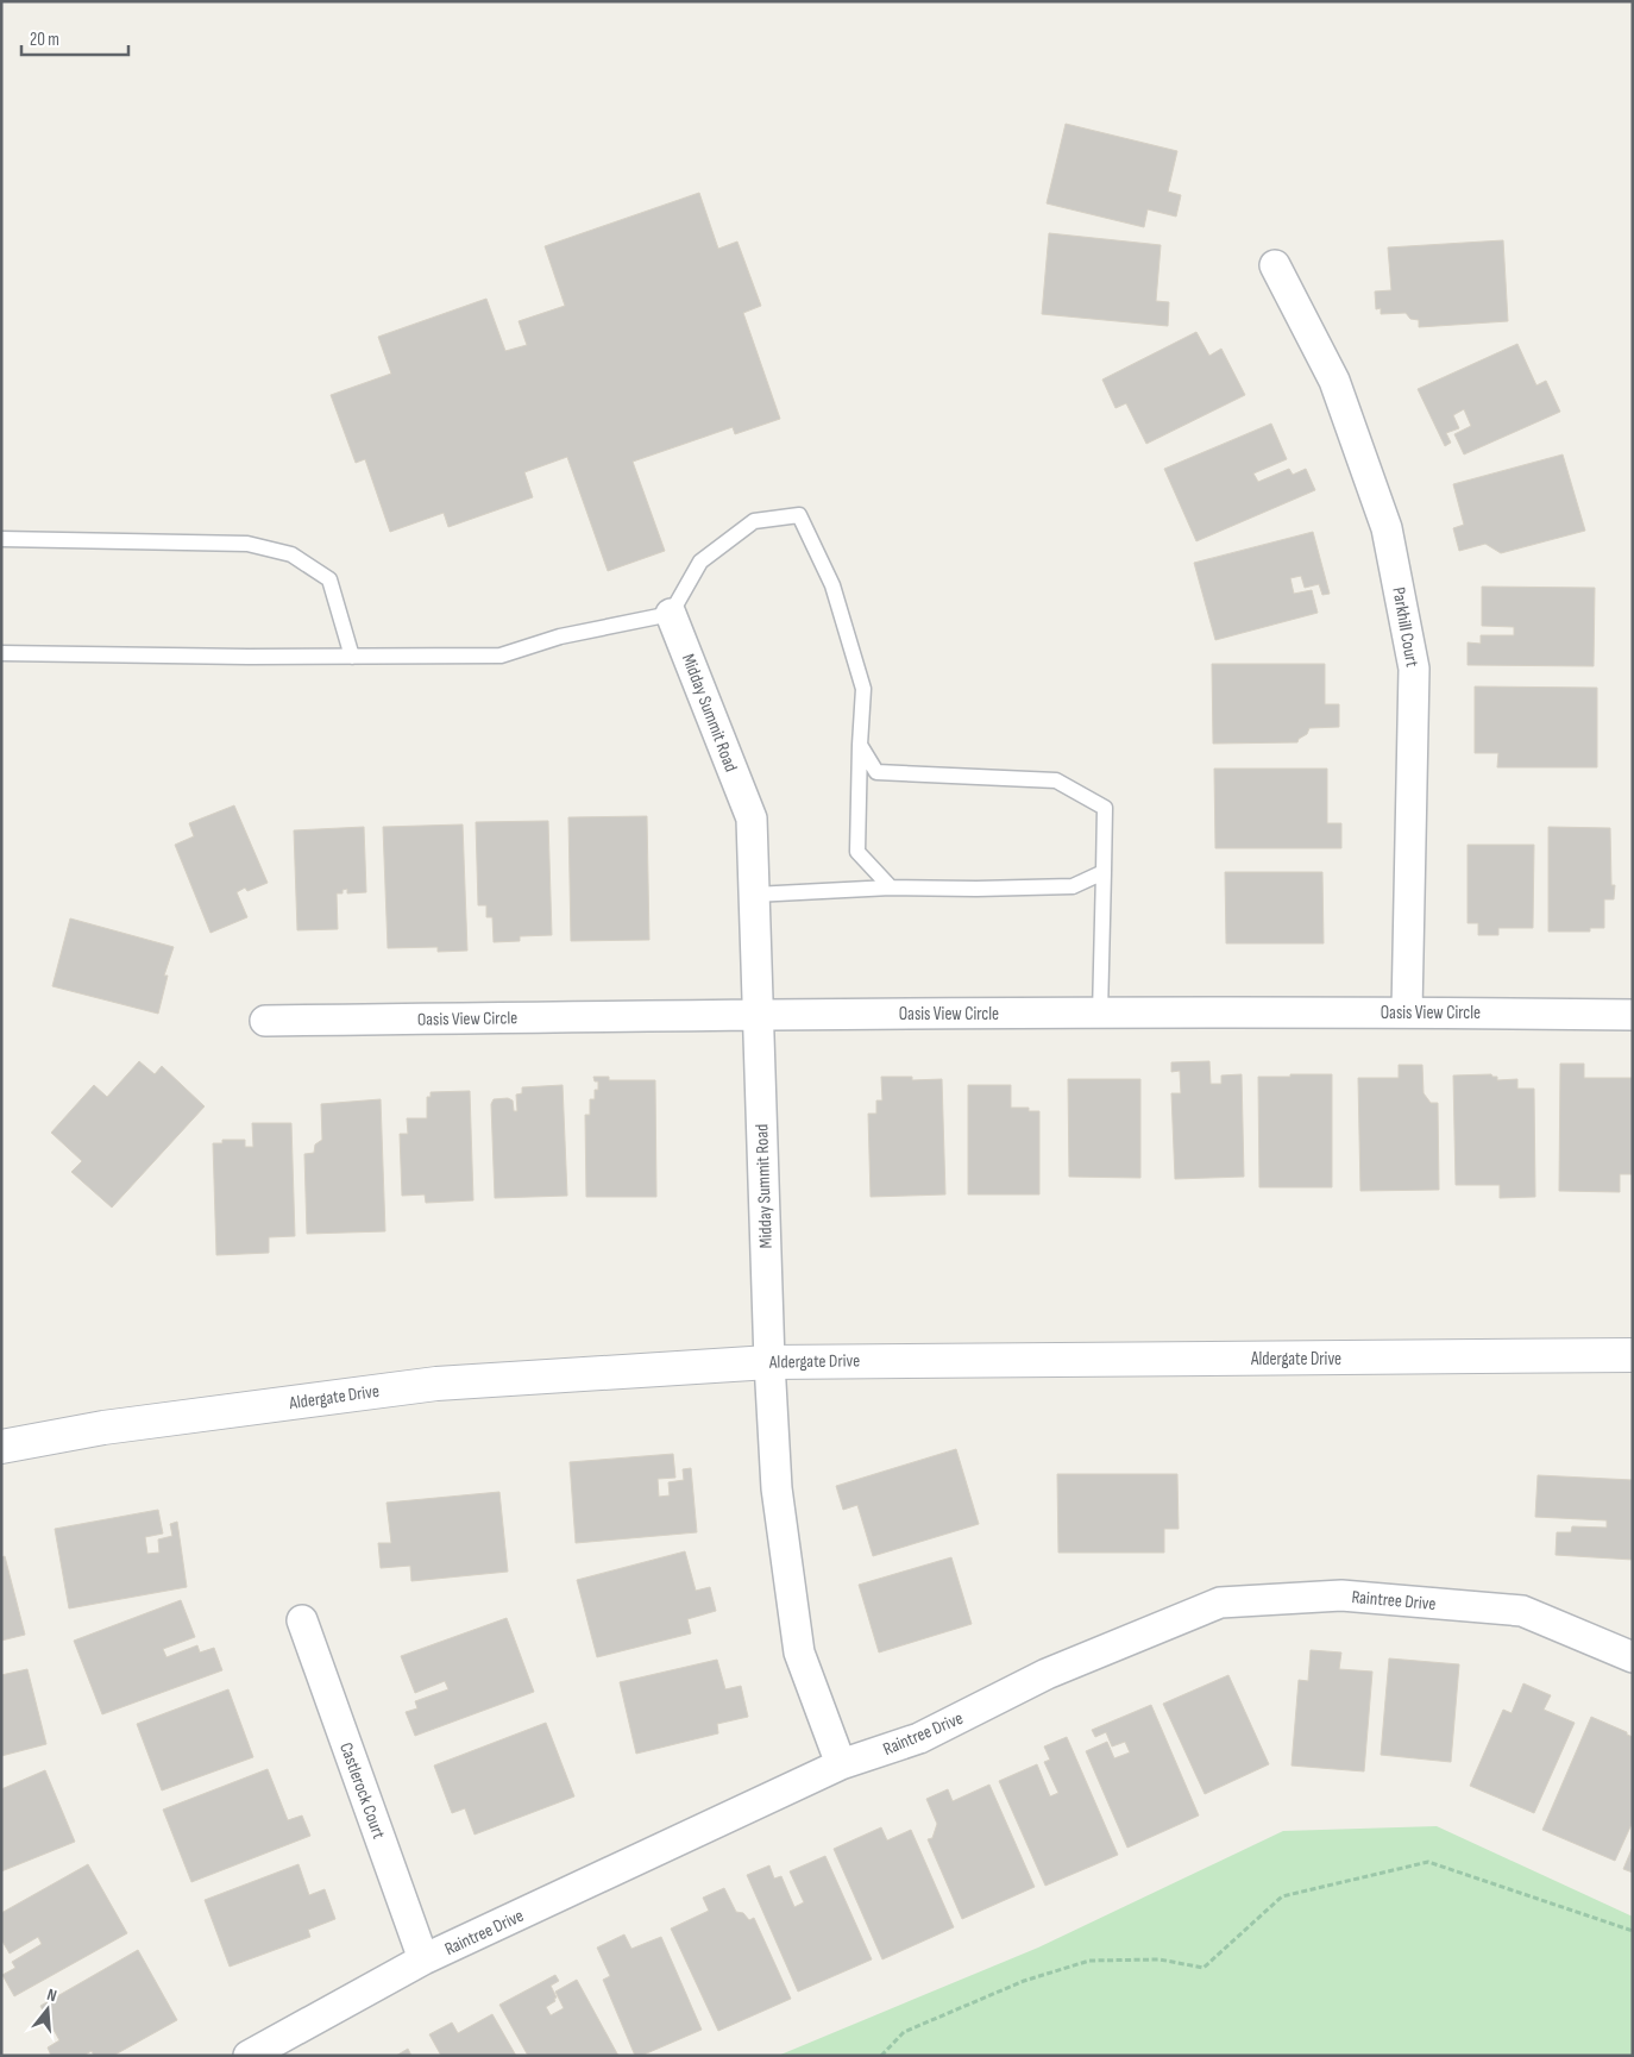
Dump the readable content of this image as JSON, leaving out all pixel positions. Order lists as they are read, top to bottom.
{
  "streets": {
    "street": [
      "Parkhill Court",
      "Midday Summit Road",
      "Oasis View Circle",
      "Aldergate Drive",
      "Raintree Drive",
      "Castlerock Court"
    ]
  },
  "crossings": [
    ["Parkhill Court", "Oasis View Circle"],
    ["Midday Summit Road", "Oasis View Circle"],
    ["Midday Summit Road", "Aldergate Drive"],
    ["Midday Summit Road", "Raintree Drive"],
    ["Raintree Drive", "Castlerock Court"]
  ],
  "scale_bar": "20 m",
  "north": "top"
}
